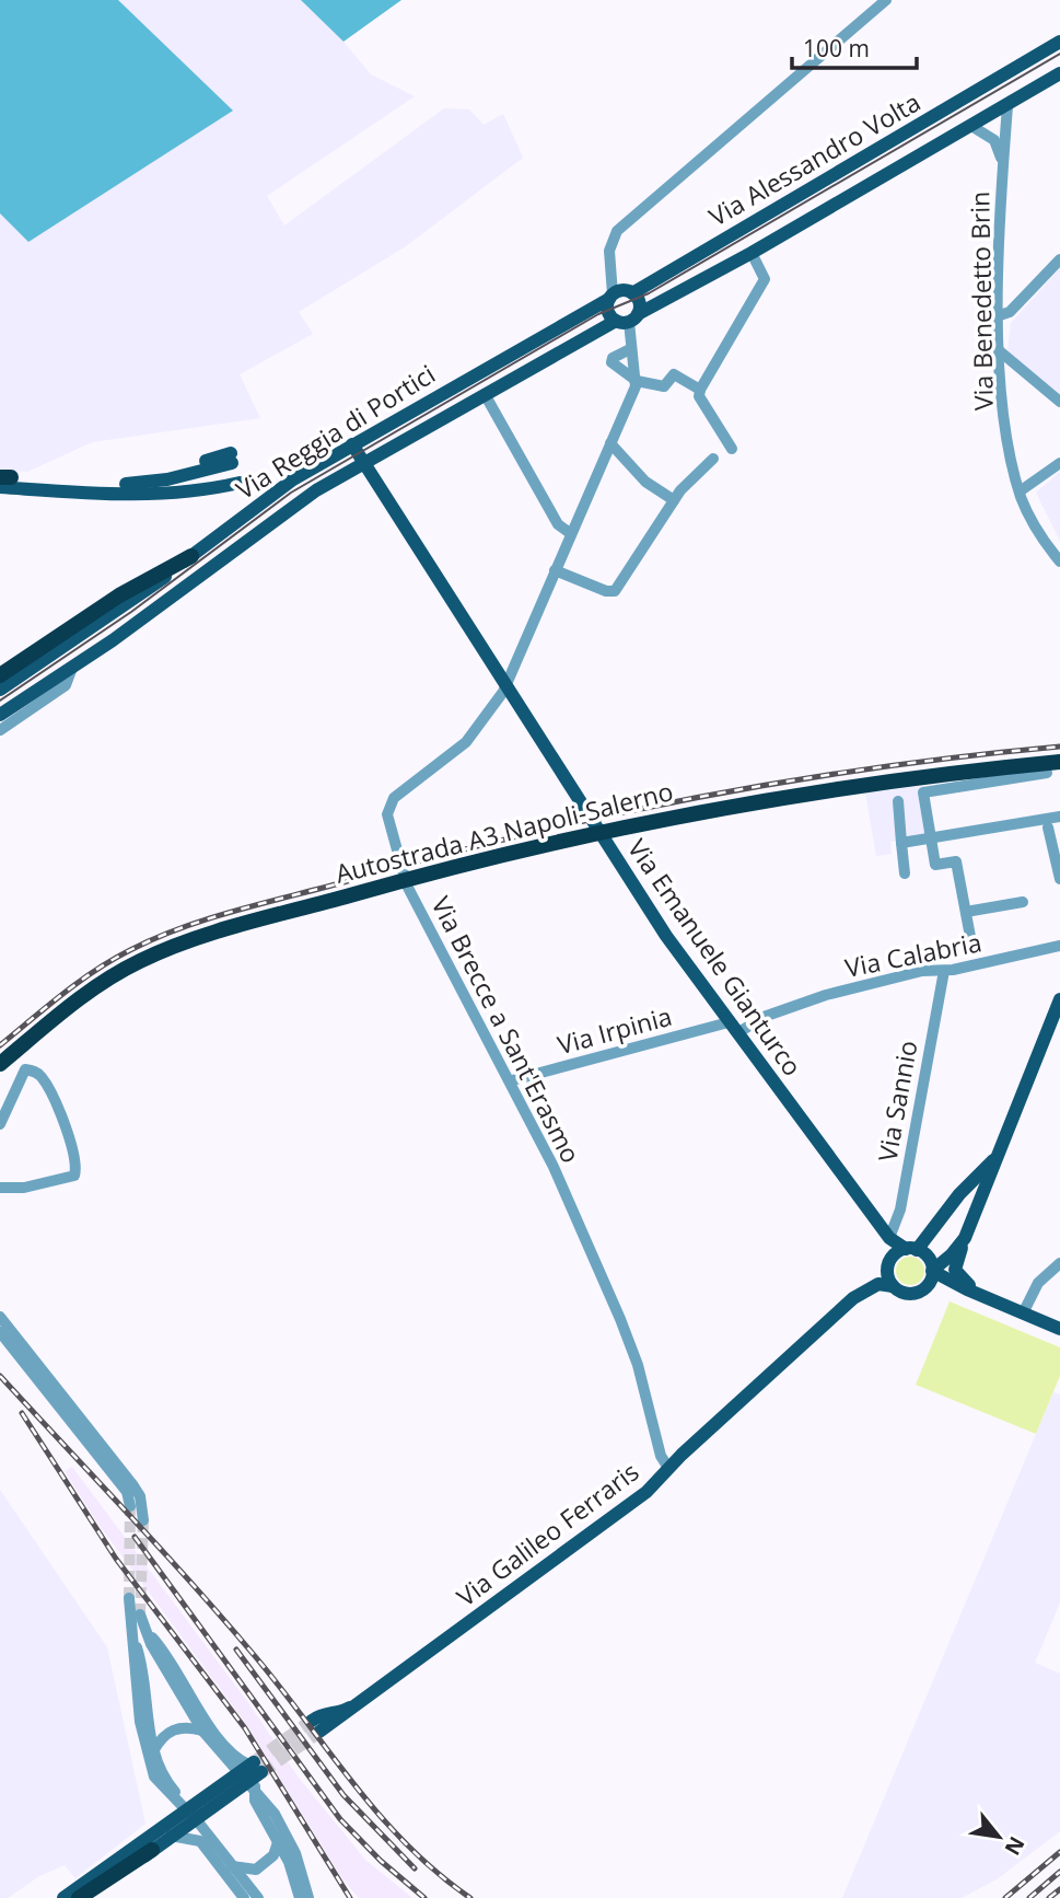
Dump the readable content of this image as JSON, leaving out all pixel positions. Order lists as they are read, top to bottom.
{
  "streets": {
    "highway": ["Autostrada A3 Napoli-Salerno"],
    "main road": [
      "Via Alessandro Volta",
      "Via Reggia di Portici",
      "Via Emanuele Gianturco",
      "Via Galileo Ferraris"
    ],
    "street": [
      "Via Benedetto Brin",
      "Via Calabria",
      "Via Brecce a Sant'Erasmo",
      "Via Irpinia",
      "Via Sannio"
    ]
  },
  "crossings": [
    ["Via Alessandro Volta", "Via Benedetto Brin"],
    ["Via Alessandro Volta", "Via Reggia di Portici"],
    ["Via Reggia di Portici", "Via Emanuele Gianturco"],
    ["Via Calabria", "Via Emanuele Gianturco"],
    ["Via Calabria", "Via Irpinia"],
    ["Via Calabria", "Via Sannio"],
    ["Via Emanuele Gianturco", "Via Brecce a Sant'Erasmo"],
    ["Via Emanuele Gianturco", "Via Irpinia"],
    ["Via Emanuele Gianturco", "Via Sannio"],
    ["Via Emanuele Gianturco", "Via Galileo Ferraris"],
    ["Via Brecce a Sant'Erasmo", "Via Irpinia"],
    ["Via Brecce a Sant'Erasmo", "Via Galileo Ferraris"]
  ],
  "scale_bar": "100 m",
  "north": "bottom right"
}
